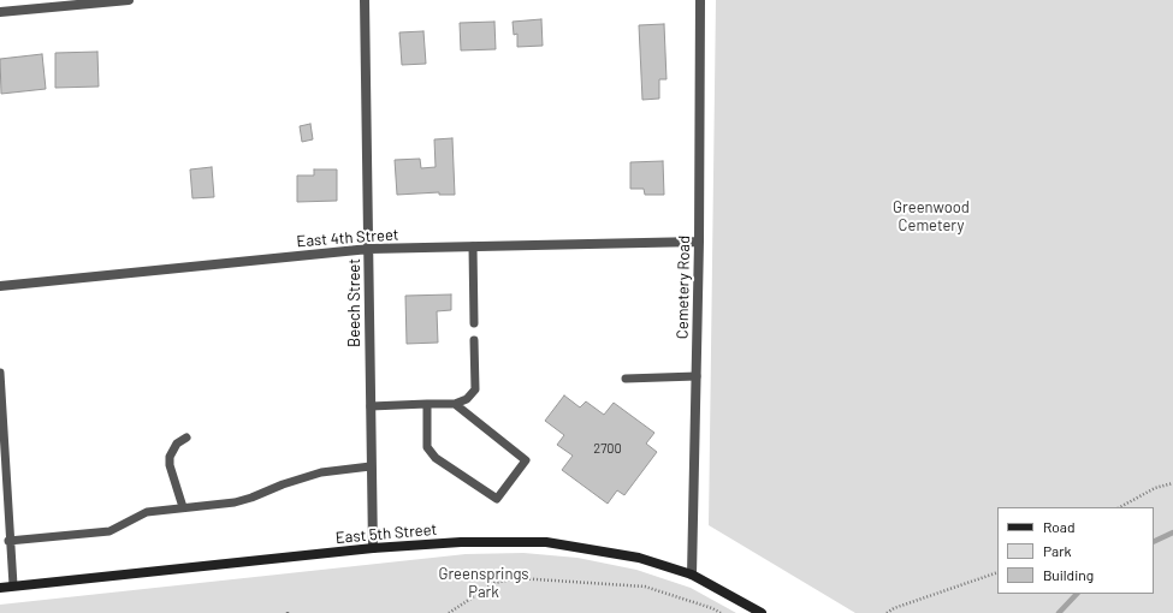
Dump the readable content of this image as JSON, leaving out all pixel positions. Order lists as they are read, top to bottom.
{
  "streets": {
    "main road": ["East 5th Street"],
    "street": ["East 4th Street", "Cemetery Road", "Beech Street"]
  },
  "crossings": [
    ["East 4th Street", "Cemetery Road"],
    ["East 4th Street", "Beech Street"],
    ["Cemetery Road", "East 5th Street"],
    ["Beech Street", "East 5th Street"]
  ],
  "parks": ["Greenwood Cemetery", "Greensprings Park"],
  "house_numbers": ["2700"],
  "legend": ["Road", "Park", "Building"]
}
